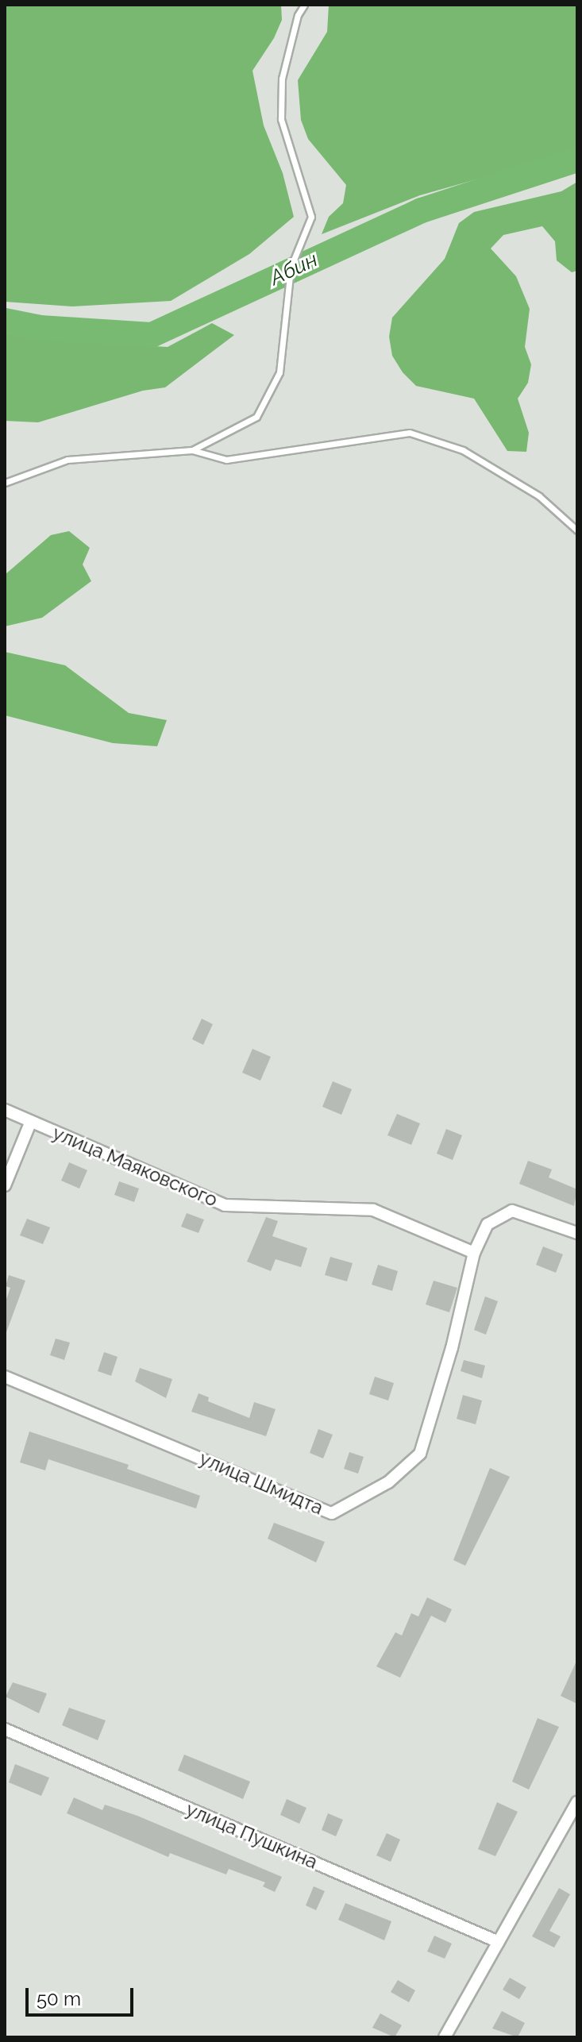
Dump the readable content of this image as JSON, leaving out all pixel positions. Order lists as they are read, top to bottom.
{
  "streets": {
    "street": ["улица Маяковского", "улица Шмидта", "улица Пушкина"]
  },
  "crossings": [
    ["улица Маяковского", "улица Шмидта"]
  ],
  "water": ["Абин"],
  "scale_bar": "50 m"
}
